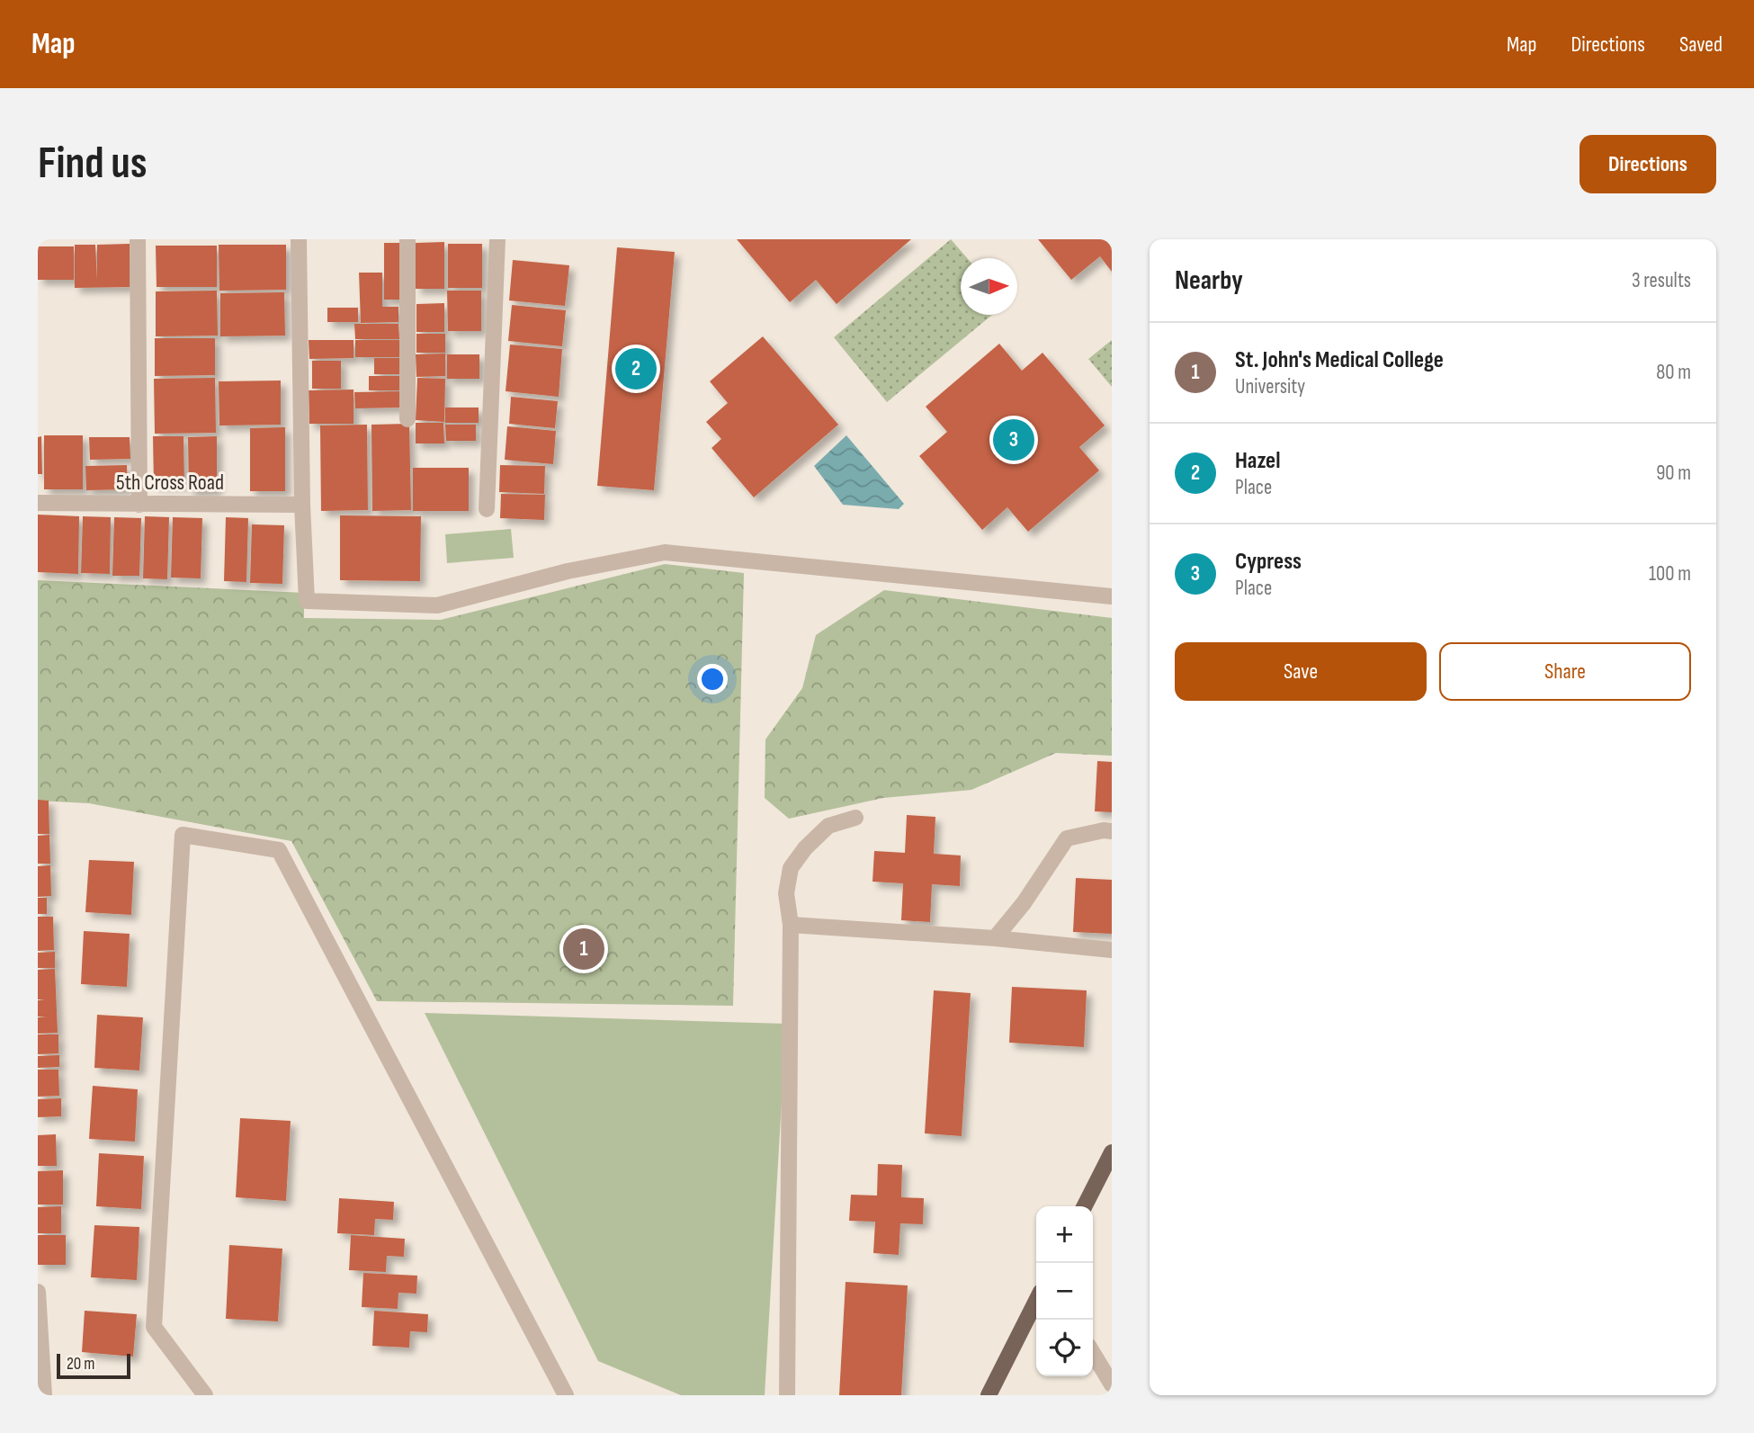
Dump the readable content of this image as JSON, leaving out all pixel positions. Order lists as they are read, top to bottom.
{
  "streets": {
    "street": ["5th Cross Road"]
  },
  "scale_bar": "20 m",
  "north": "right",
  "page": {
    "header": "Map",
    "nav": ["Map", "Directions", "Saved"],
    "buttons": [
      "Directions",
      ["Save", "Share"]
    ],
    "title": "Find us",
    "heading": ["Nearby", "3 results"],
    "list": [
      {
        "mark": "1",
        "name": "St. John's Medical College",
        "note": "University",
        "value": "80 m"
      },
      {
        "mark": "2",
        "name": "Hazel",
        "note": "Place",
        "value": "90 m"
      },
      {
        "mark": "3",
        "name": "Cypress",
        "note": "Place",
        "value": "100 m"
      }
    ],
    "pins": ["2", "3", "1"],
    "map_buttons": ["+", "−"],
    "scale": "20 m"
  }
}
